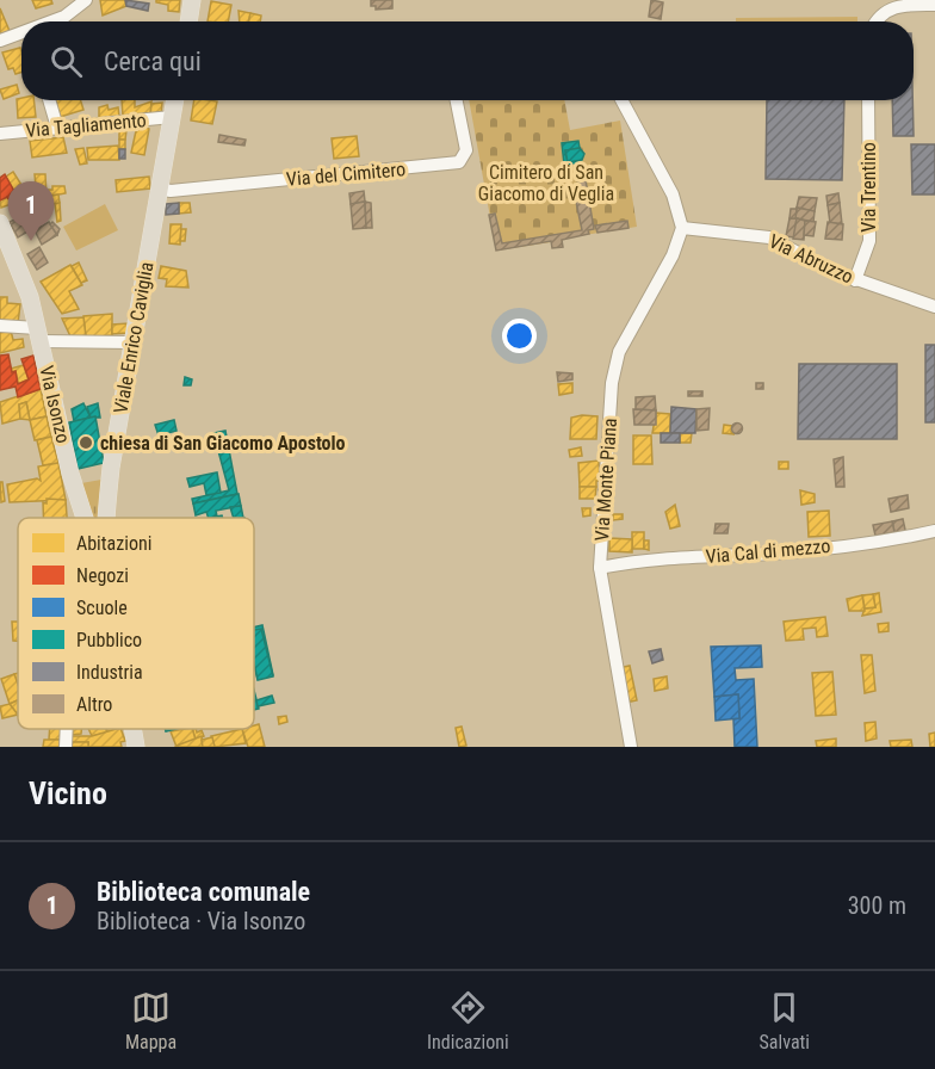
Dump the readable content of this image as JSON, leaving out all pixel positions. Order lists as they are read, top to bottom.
{
  "streets": {
    "main road": ["Viale Enrico Caviglia", "Via Isonzo"],
    "street": [
      "Via Tagliamento",
      "Via del Cimitero",
      "Via Trentino",
      "Via Abruzzo",
      "Via Monte Piana",
      "Via Cal di mezzo"
    ]
  },
  "crossings": [
    ["Via Tagliamento", "Viale Enrico Caviglia"],
    ["Via del Cimitero", "Viale Enrico Caviglia"],
    ["Via Trentino", "Via Abruzzo"],
    ["Via Abruzzo", "Via Monte Piana"],
    ["Via Monte Piana", "Via Cal di mezzo"]
  ],
  "parks": ["Cimitero di San Giacomo di Veglia"],
  "places": ["chiesa di San Giacomo Apostolo"],
  "legend": [
    "Abitazioni",
    "Negozi",
    "Scuole",
    "Pubblico",
    "Industria",
    "Altro"
  ],
  "page": {
    "search": "Cerca qui",
    "pins": "1",
    "heading": "Vicino",
    "list": [
      {
        "mark": "1",
        "name": "Biblioteca comunale",
        "note": "Biblioteca · Via Isonzo",
        "value": "300 m"
      }
    ],
    "nav": ["Mappa", "Indicazioni", "Salvati"]
  }
}
